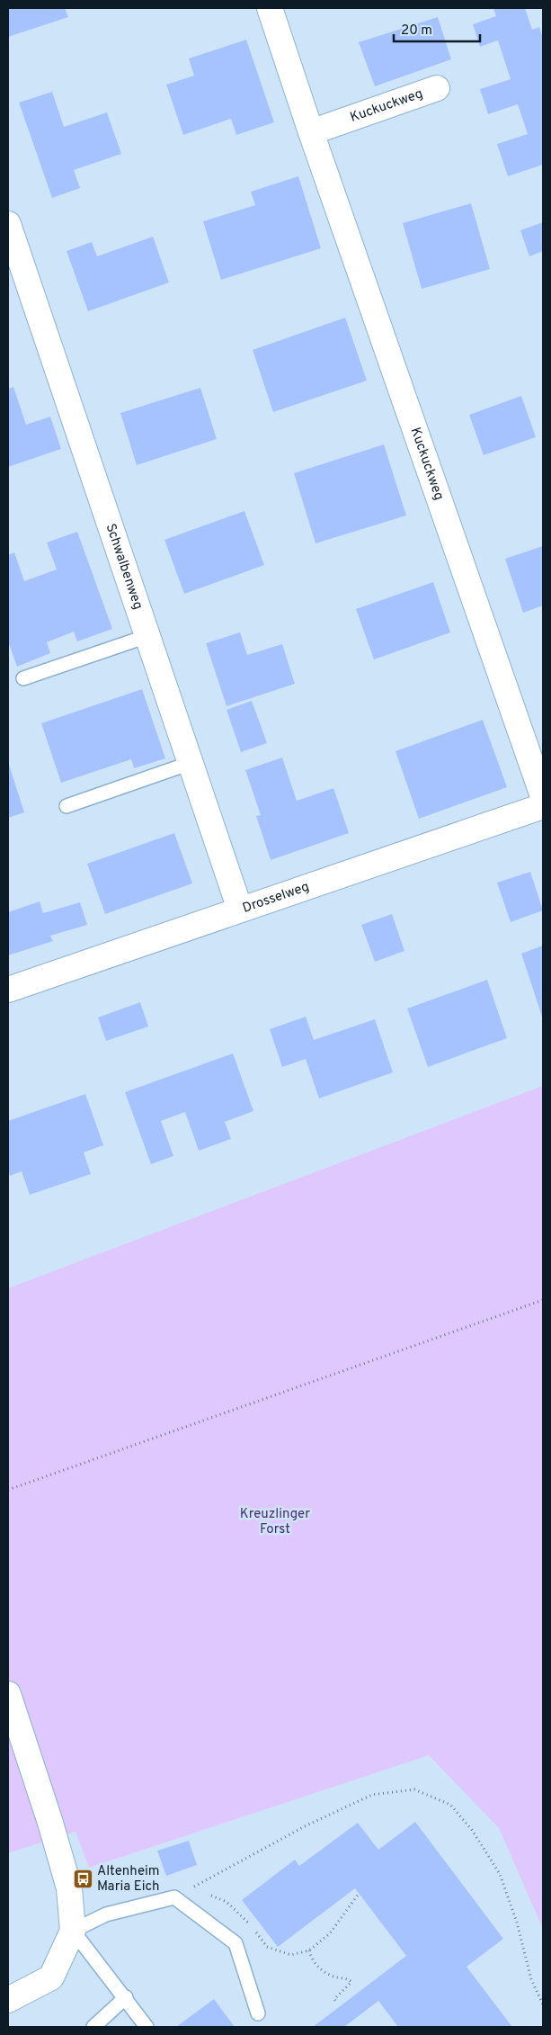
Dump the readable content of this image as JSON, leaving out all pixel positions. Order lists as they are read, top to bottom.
{
  "streets": {
    "street": ["Kuckuckweg", "Schwalbenweg", "Drosselweg"]
  },
  "crossings": [
    ["Schwalbenweg", "Drosselweg"]
  ],
  "parks": ["Kreuzlinger Forst"],
  "places": {
    "bus stop": ["Altenheim Maria Eich"]
  },
  "scale_bar": "20 m"
}
